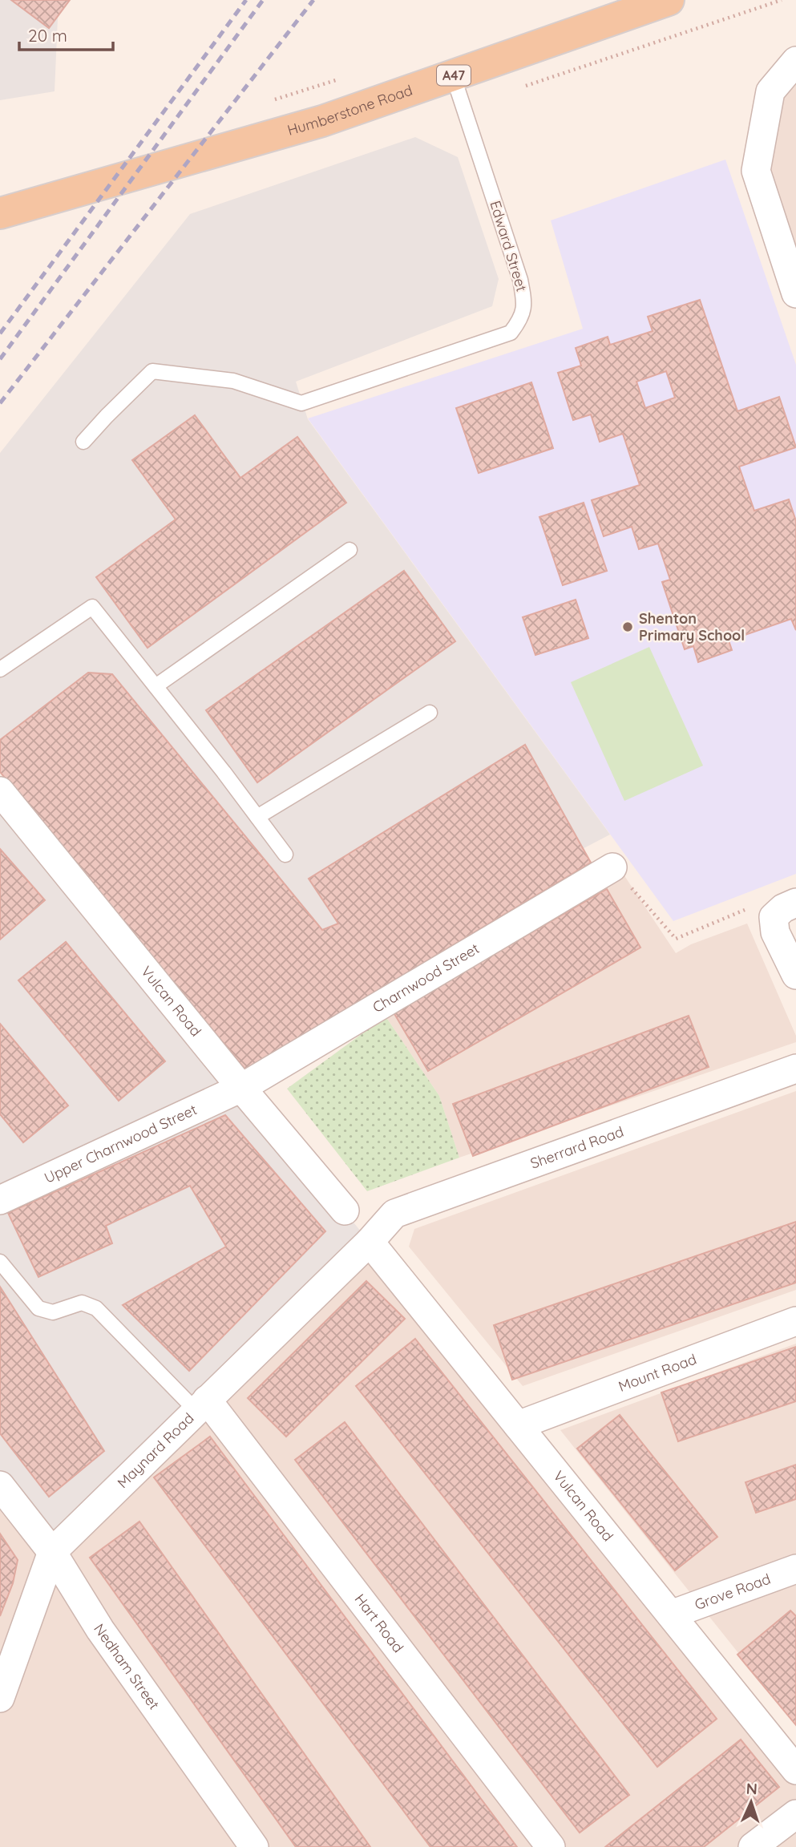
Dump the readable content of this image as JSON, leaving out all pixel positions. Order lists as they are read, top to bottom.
{
  "streets": {
    "main road": ["A47", "Humberstone Road"],
    "street": [
      "Charnwood Street",
      "Vulcan Road",
      "Upper Charnwood Street",
      "Sherrard Road",
      "Mount Road",
      "Maynard Road",
      "Grove Road",
      "Hart Road",
      "Nedham Street"
    ],
    "lane": ["Edward Street"]
  },
  "crossings": [
    ["Humberstone Road", "Edward Street"],
    ["Charnwood Street", "Vulcan Road"],
    ["Charnwood Street", "Upper Charnwood Street"],
    ["Vulcan Road", "Upper Charnwood Street"],
    ["Vulcan Road", "Sherrard Road"],
    ["Vulcan Road", "Mount Road"],
    ["Vulcan Road", "Maynard Road"],
    ["Vulcan Road", "Grove Road"],
    ["Sherrard Road", "Maynard Road"],
    ["Maynard Road", "Hart Road"],
    ["Maynard Road", "Nedham Street"]
  ],
  "places": ["Shenton Primary School"],
  "scale_bar": "20 m",
  "north": "top"
}
